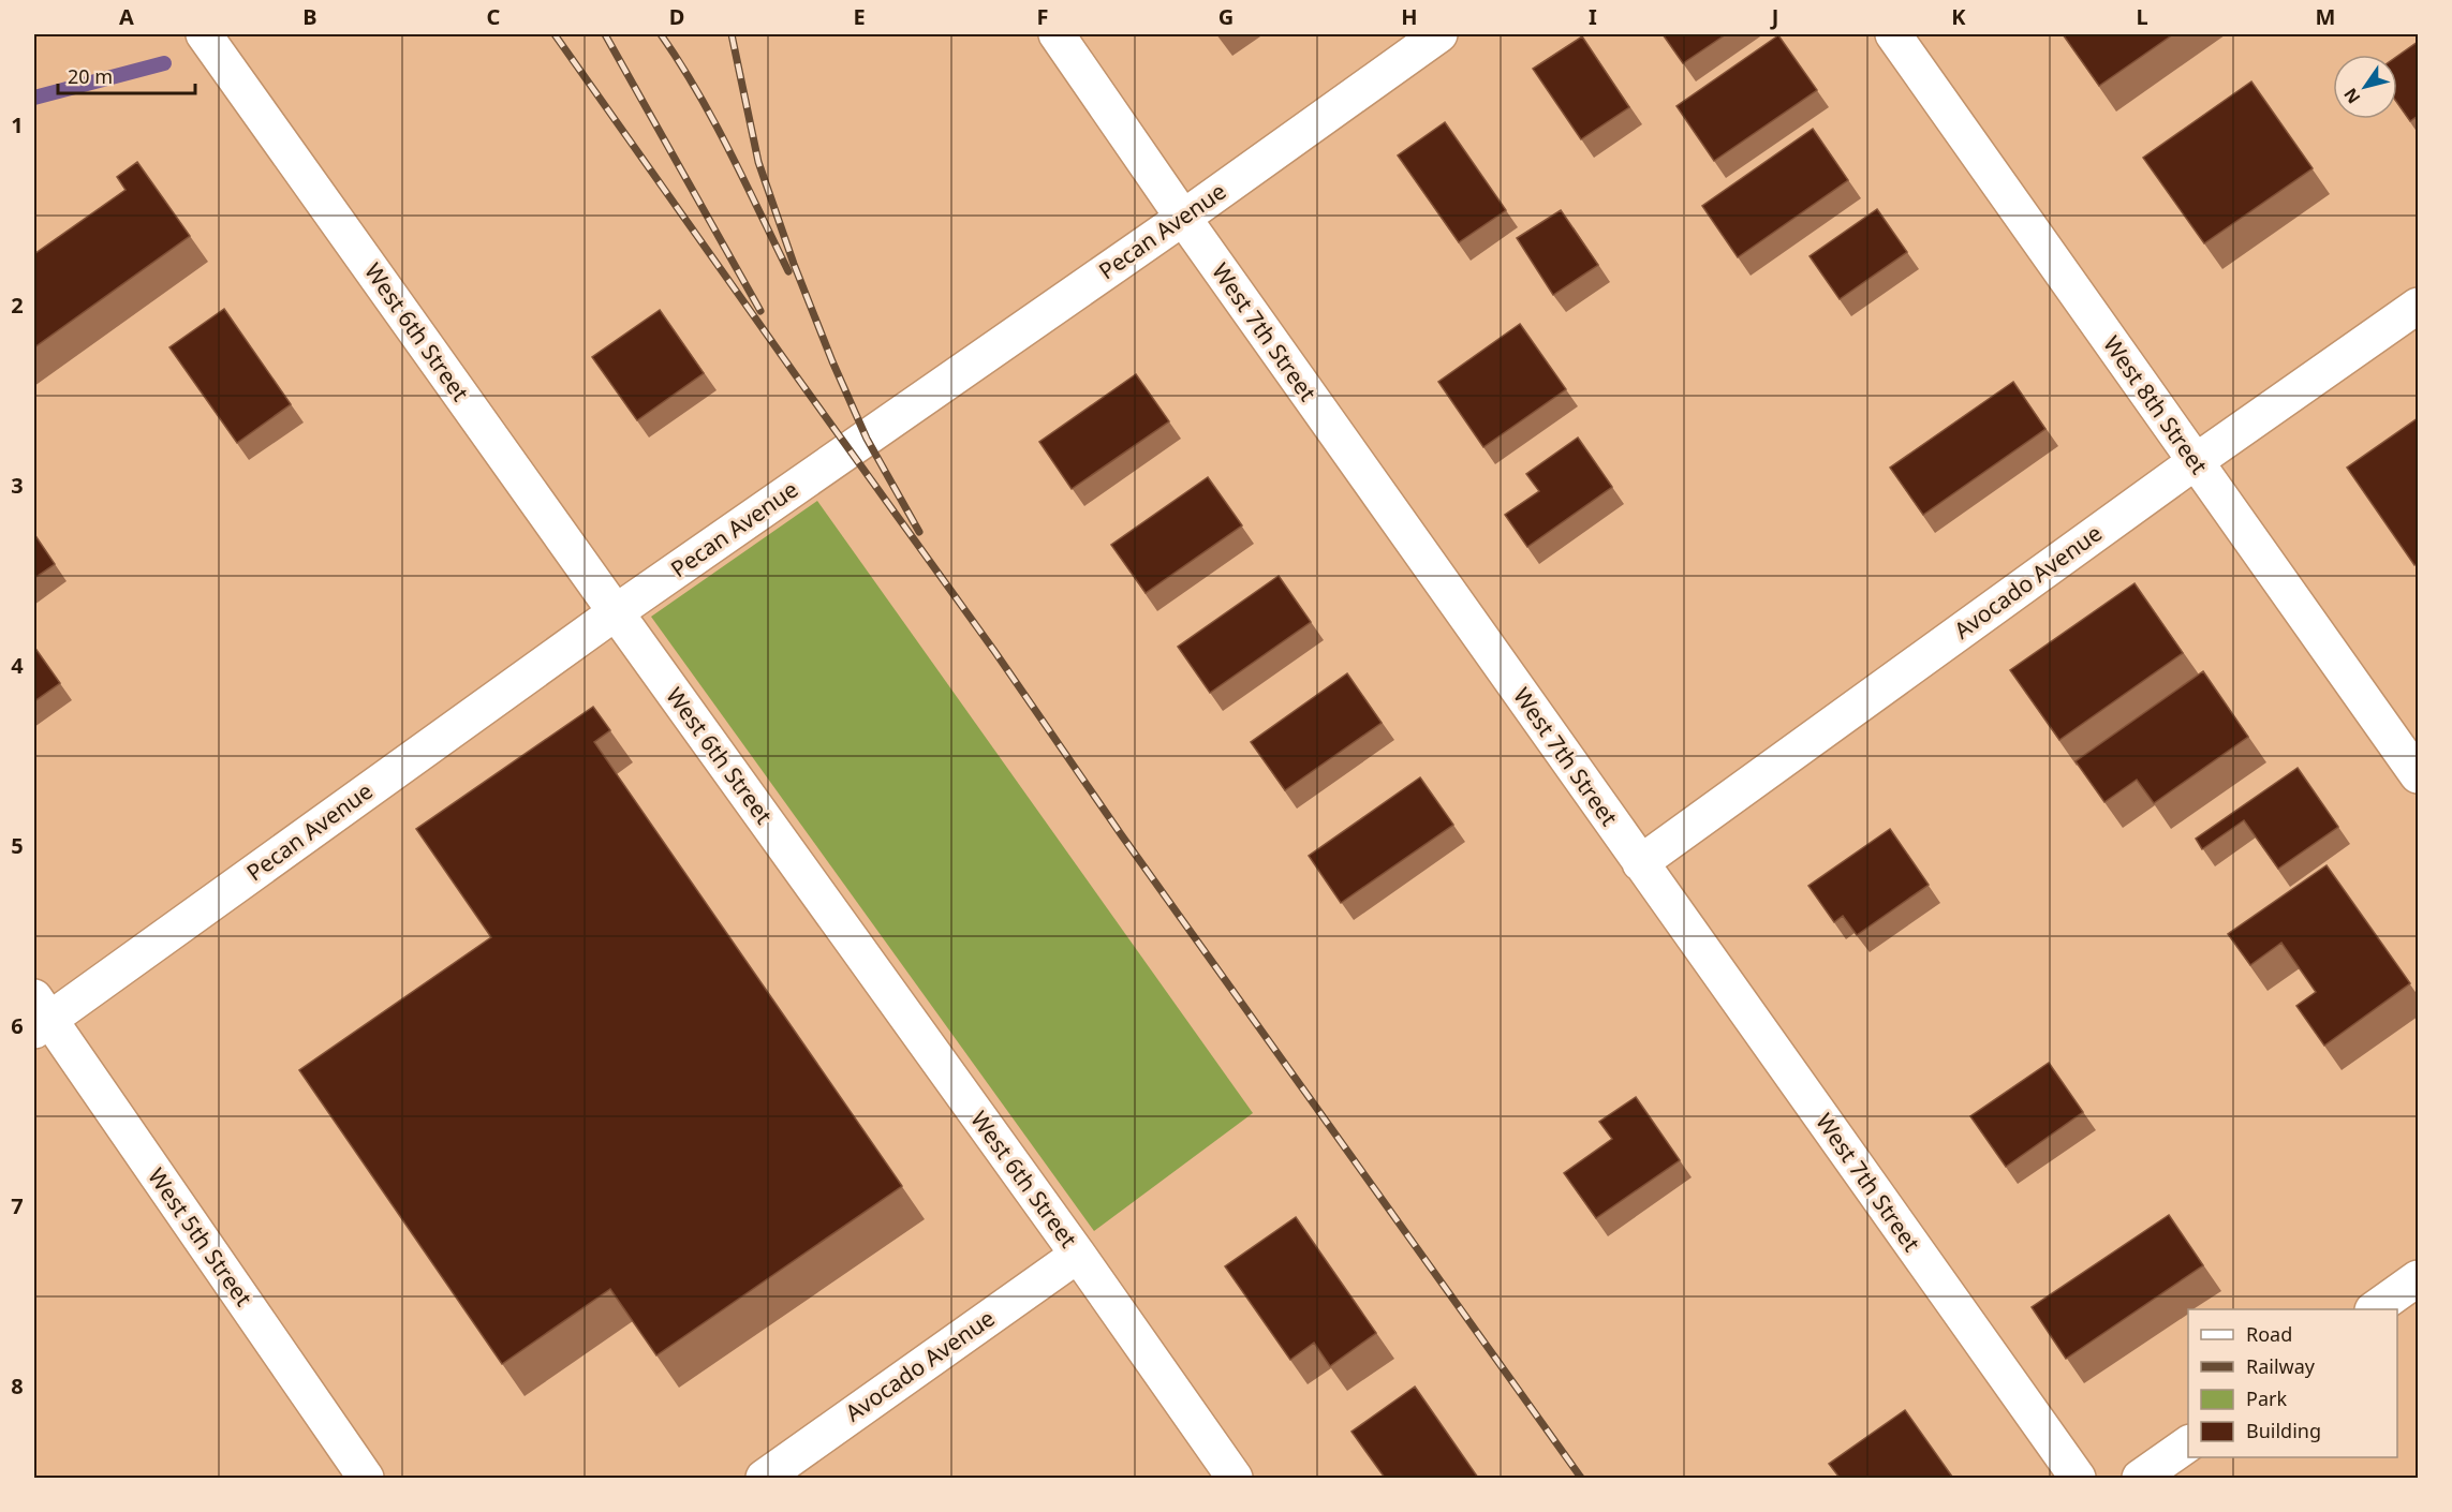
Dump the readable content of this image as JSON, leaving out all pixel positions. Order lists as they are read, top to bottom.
{
  "streets": {
    "street": [
      "Pecan Avenue",
      "West 6th Street",
      "West 7th Street",
      "West 8th Street",
      "Avocado Avenue",
      "West 5th Street"
    ]
  },
  "crossings": [
    ["Pecan Avenue", "West 6th Street"],
    ["Pecan Avenue", "West 7th Street"],
    ["Pecan Avenue", "West 5th Street"],
    ["West 6th Street", "Avocado Avenue"],
    ["West 7th Street", "Avocado Avenue"],
    ["West 8th Street", "Avocado Avenue"]
  ],
  "legend": [
    "Road",
    "Railway",
    "Park",
    "Building"
  ],
  "scale_bar": "20 m",
  "north": "bottom left",
  "grid": {
    "columns": [
      "A",
      "B",
      "C",
      "D",
      "E",
      "F",
      "G",
      "H",
      "I",
      "J",
      "K",
      "L",
      "M"
    ],
    "rows": [
      "1",
      "2",
      "3",
      "4",
      "5",
      "6",
      "7",
      "8"
    ]
  }
}
